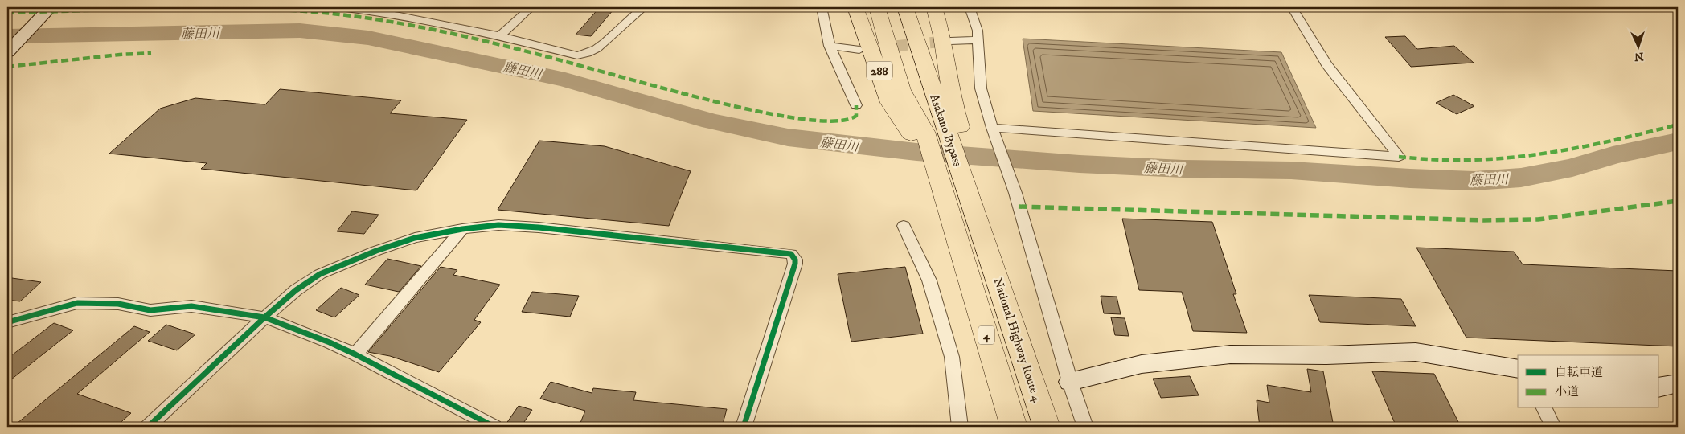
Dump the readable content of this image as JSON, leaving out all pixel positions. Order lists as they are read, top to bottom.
{
  "streets": {
    "highway": [
      "288",
      "Asakano Bypass",
      "4",
      "National Highway Route 4"
    ]
  },
  "crossings": [
    ["288", "Asakano Bypass"],
    ["Asakano Bypass", "National Highway Route 4"]
  ],
  "water": ["藤田川"],
  "legend": ["自転車道", "小道"],
  "north": "bottom"
}
